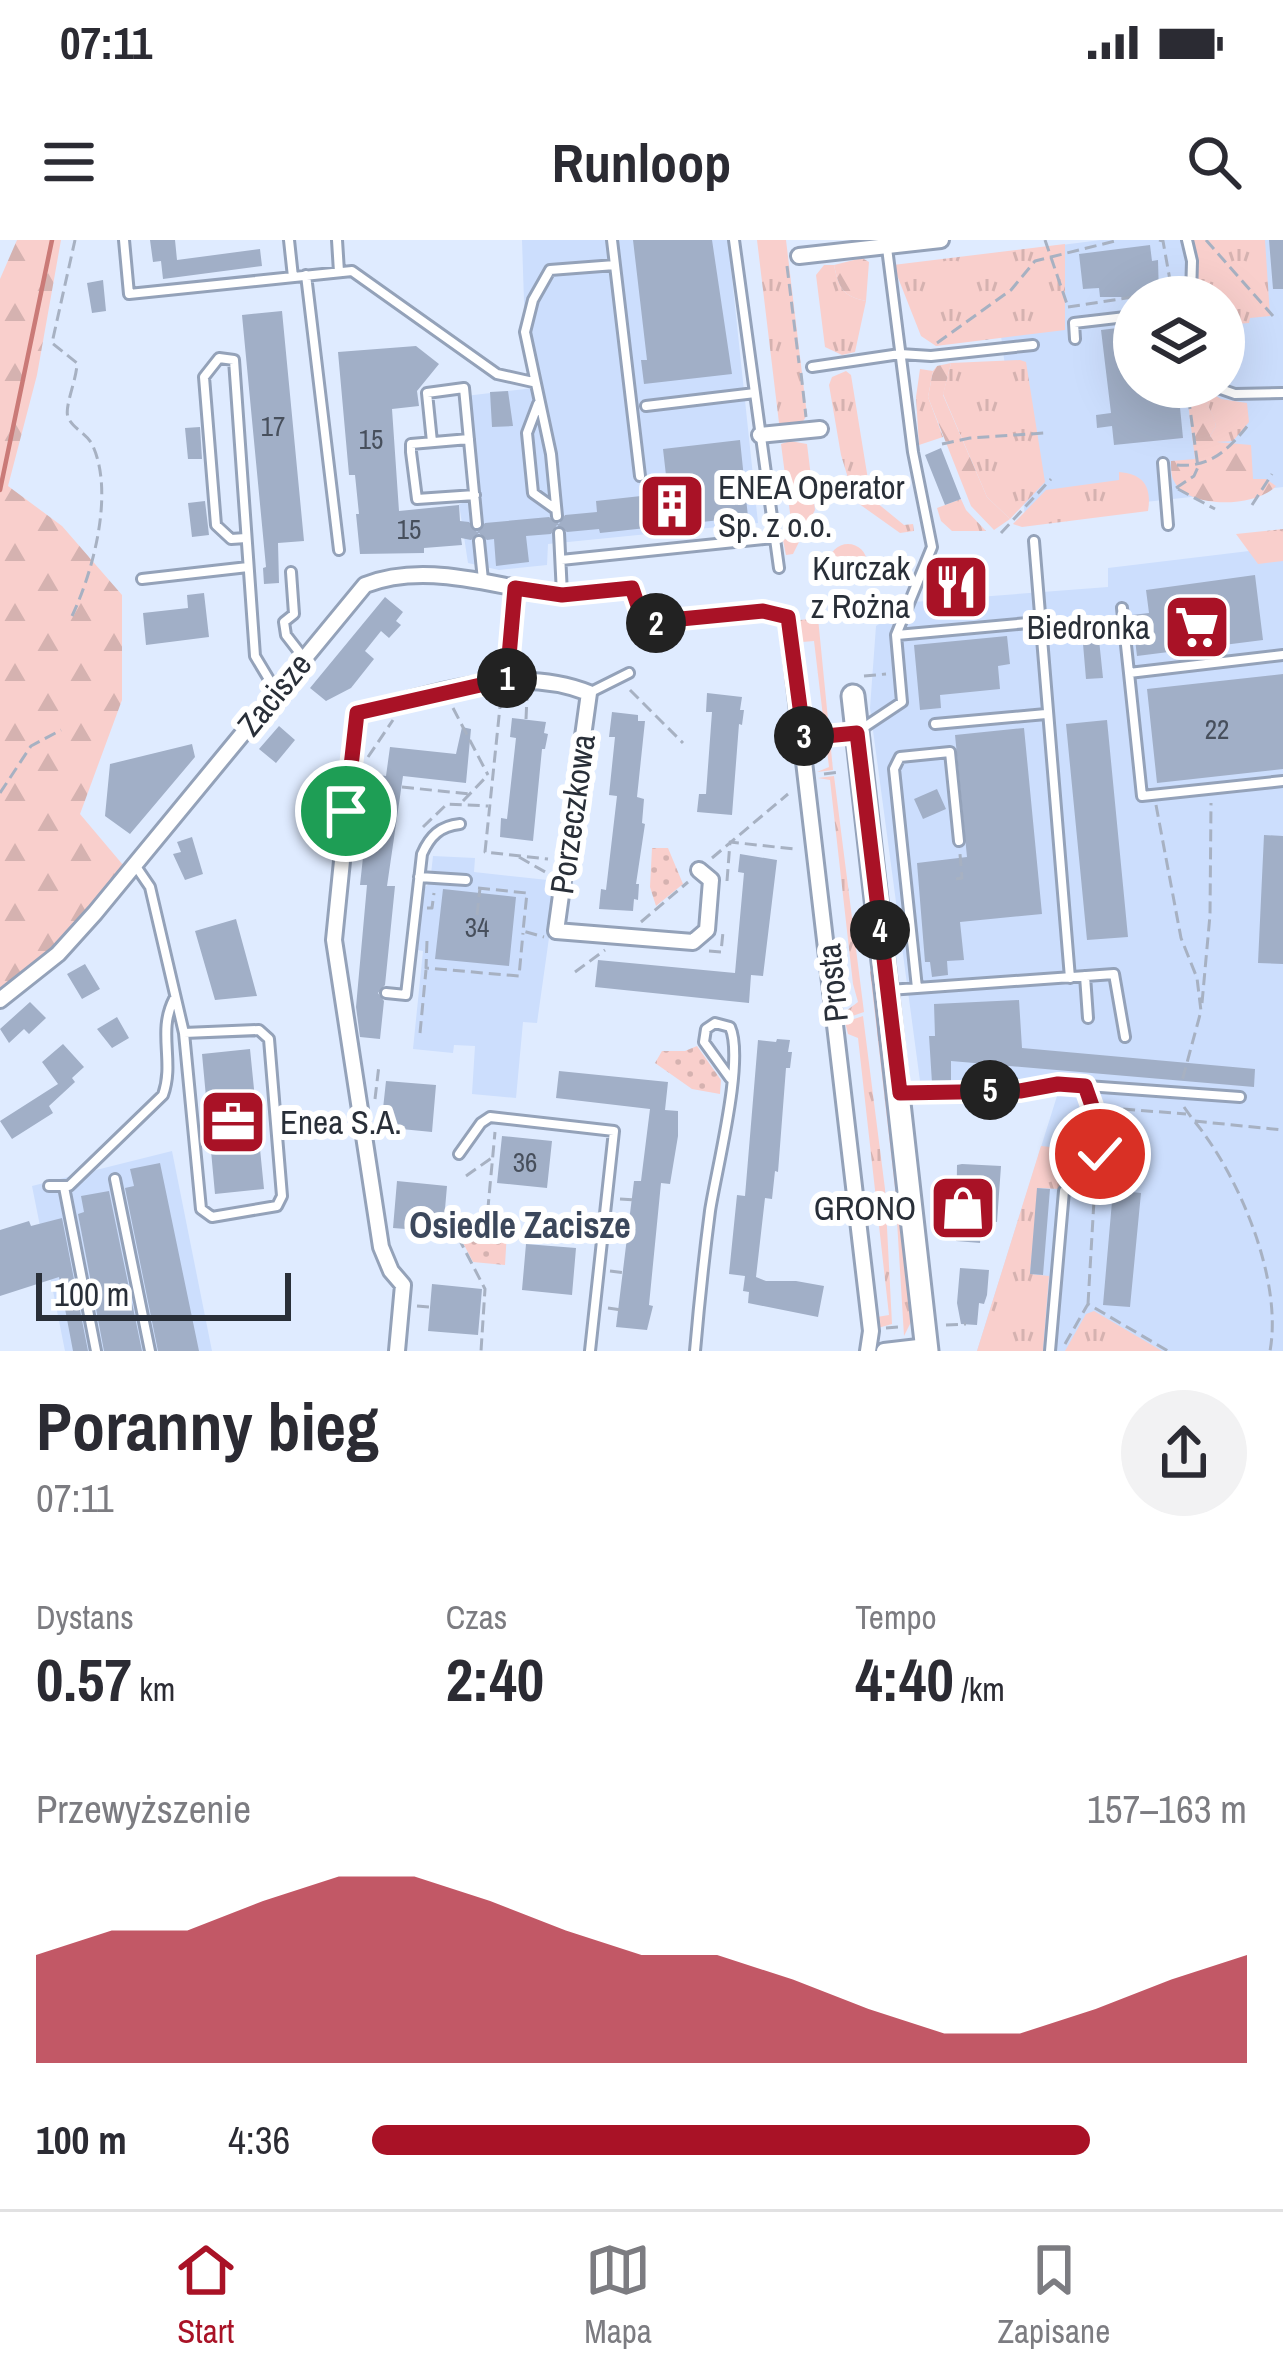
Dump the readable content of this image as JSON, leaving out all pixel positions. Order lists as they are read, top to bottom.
{
  "streets": {
    "street": ["Zacisze", "Porzeczkowa", "Prosta"]
  },
  "districts": ["Osiedle Zacisze"],
  "places": {
    "building": ["ENEA Operator Sp. z o.o."],
    "restaurant": ["Kurczak z Rożna"],
    "supermarket": ["Biedronka"],
    "office": ["Enea S.A."],
    "shop": ["GRONO"]
  },
  "house_numbers": [
    "17",
    "15",
    "15",
    "22",
    "34",
    "36"
  ],
  "scale_bar": "100 m",
  "page": {
    "status": "07:11",
    "header": "Runloop",
    "pins": [
      "2",
      "1",
      "3",
      "4",
      "5"
    ],
    "scale": "100 m",
    "heading": ["Poranny bieg", "07:11"],
    "stats": [
      ["Dystans", "0.57 km"],
      ["Czas", "2:40"],
      ["Tempo", "4:40 /km"]
    ],
    "chart": ["Przewyższenie", "157–163 m"],
    "list": [
      {
        "name": "100 m",
        "note": "4:36"
      }
    ],
    "tabs": ["Start", "Mapa", "Zapisane"]
  }
}
